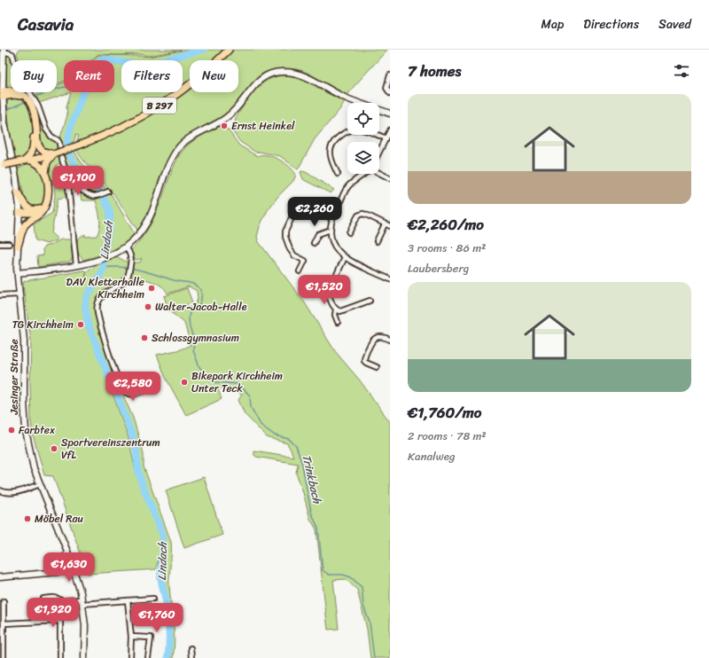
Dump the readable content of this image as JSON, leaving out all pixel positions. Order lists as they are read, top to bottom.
{
  "streets": {
    "main road": ["B 297", "Jesinger Straße"]
  },
  "water": ["Lindach", "Trinkbach"],
  "places": [
    "Ernst Heinkel",
    "DAV Kletterhalle Kirchheim",
    "Walter-Jacob-Halle",
    "TG Kirchheim",
    "Schlossgymnasium",
    "Bikepark Kirchheim Unter Teck",
    "Farbtex",
    "Sportvereinszentrum VfL",
    "Möbel Rau"
  ],
  "page": {
    "header": "Casavia",
    "nav": ["Map", "Directions", "Saved"],
    "heading": "7 homes",
    "chip": [
      "Buy",
      "Rent",
      "Filters",
      "New"
    ],
    "list": [
      {
        "name": "€2,260/mo",
        "note": "3 rooms · 86 m² · Laubersberg"
      },
      {
        "name": "€1,760/mo",
        "note": "2 rooms · 78 m² · Kanalweg"
      }
    ],
    "price": [
      "€1,100",
      "€2,260",
      "€1,520",
      "€2,580",
      "€1,630",
      "€1,920",
      "€1,760"
    ]
  }
}
